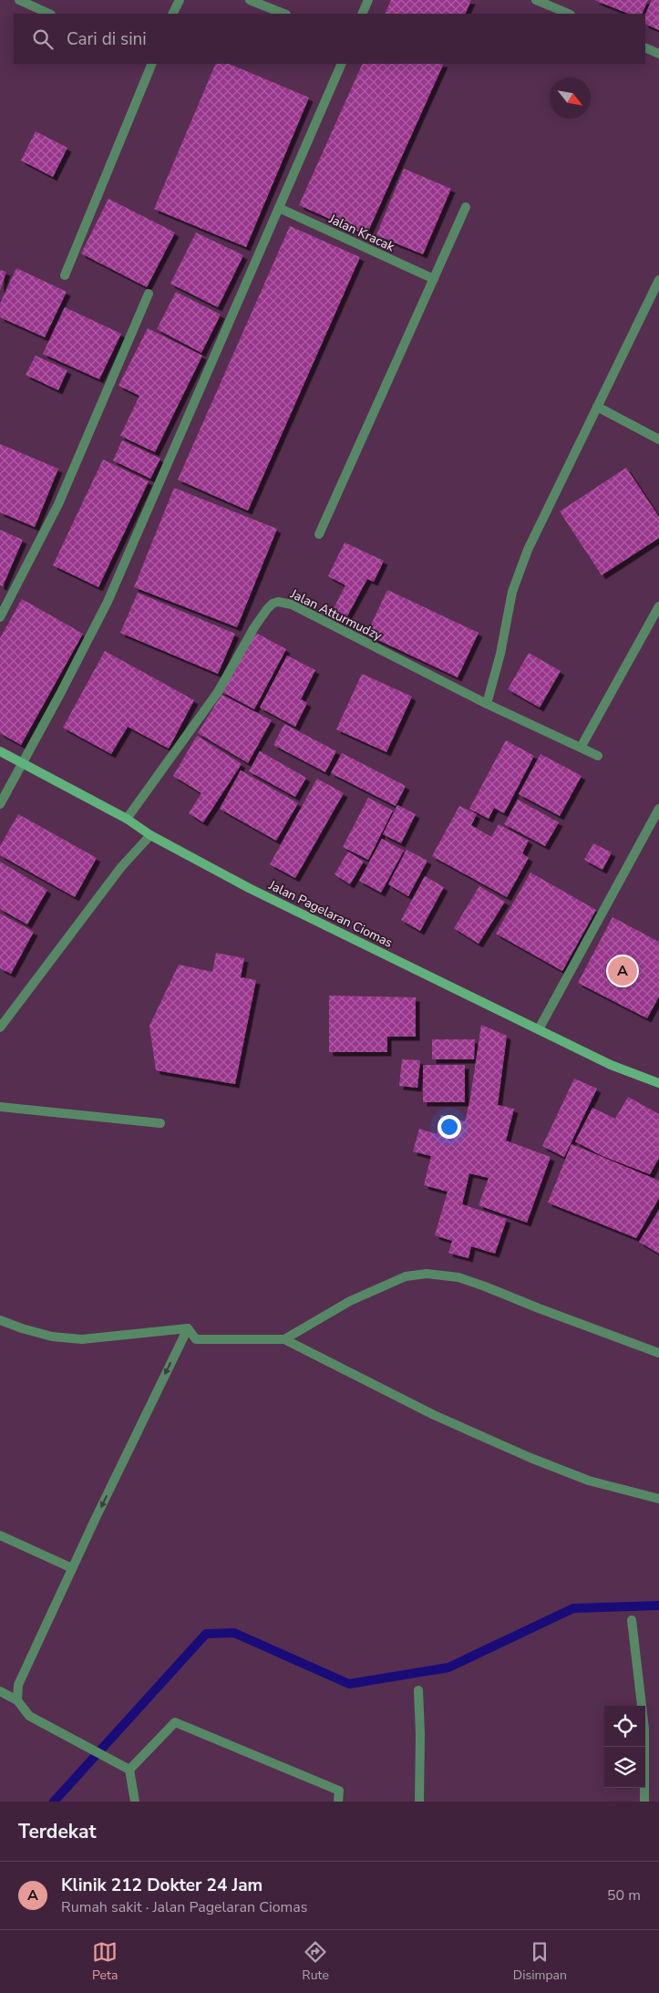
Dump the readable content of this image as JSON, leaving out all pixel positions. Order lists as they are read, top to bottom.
{
  "streets": {
    "main road": ["Jalan Pagelaran Ciomas"],
    "street": ["Jalan Kracak", "Jalan Atturmudzy"]
  },
  "crossings": [
    ["Jalan Atturmudzy", "Jalan Pagelaran Ciomas"]
  ],
  "north": "bottom right",
  "page": {
    "search": "Cari di sini",
    "pins": "A",
    "heading": "Terdekat",
    "list": [
      {
        "mark": "A",
        "name": "Klinik 212 Dokter 24 Jam",
        "note": "Rumah sakit · Jalan Pagelaran Ciomas",
        "value": "50 m"
      }
    ],
    "nav": ["Peta", "Rute", "Disimpan"]
  }
}
